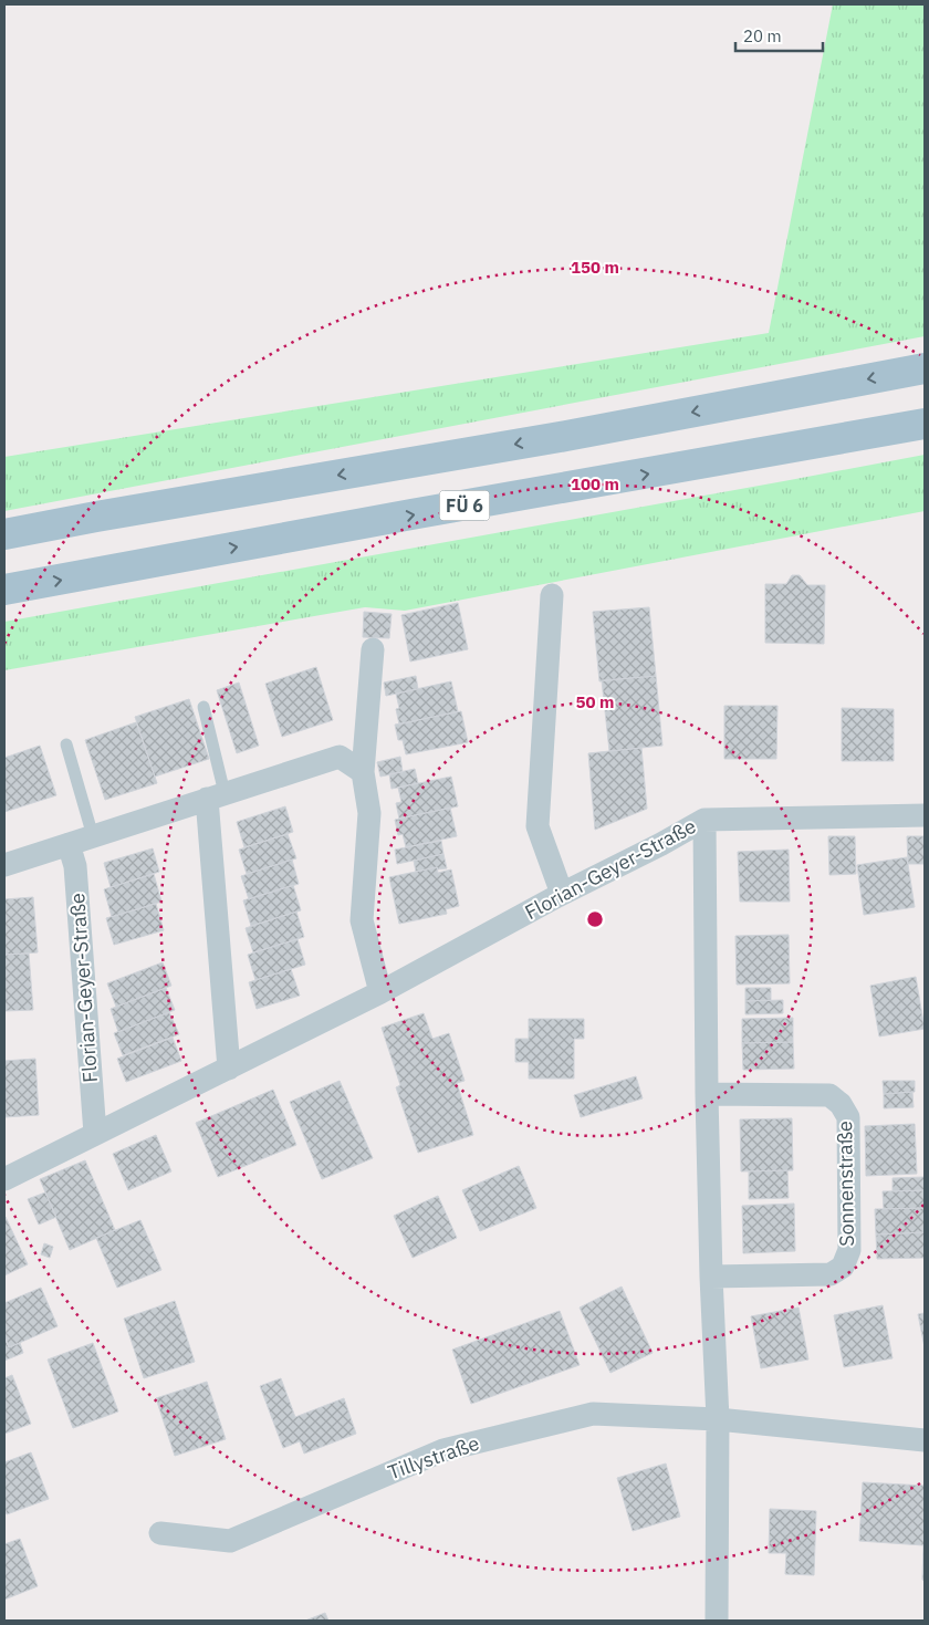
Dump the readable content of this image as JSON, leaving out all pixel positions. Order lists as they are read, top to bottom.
{
  "streets": {
    "main road": ["FÜ 6"],
    "street": ["Florian-Geyer-Straße", "Sonnenstraße", "Tillystraße"]
  },
  "scale_bar": "20 m",
  "rings": ["150 m", "100 m", "50 m"]
}
